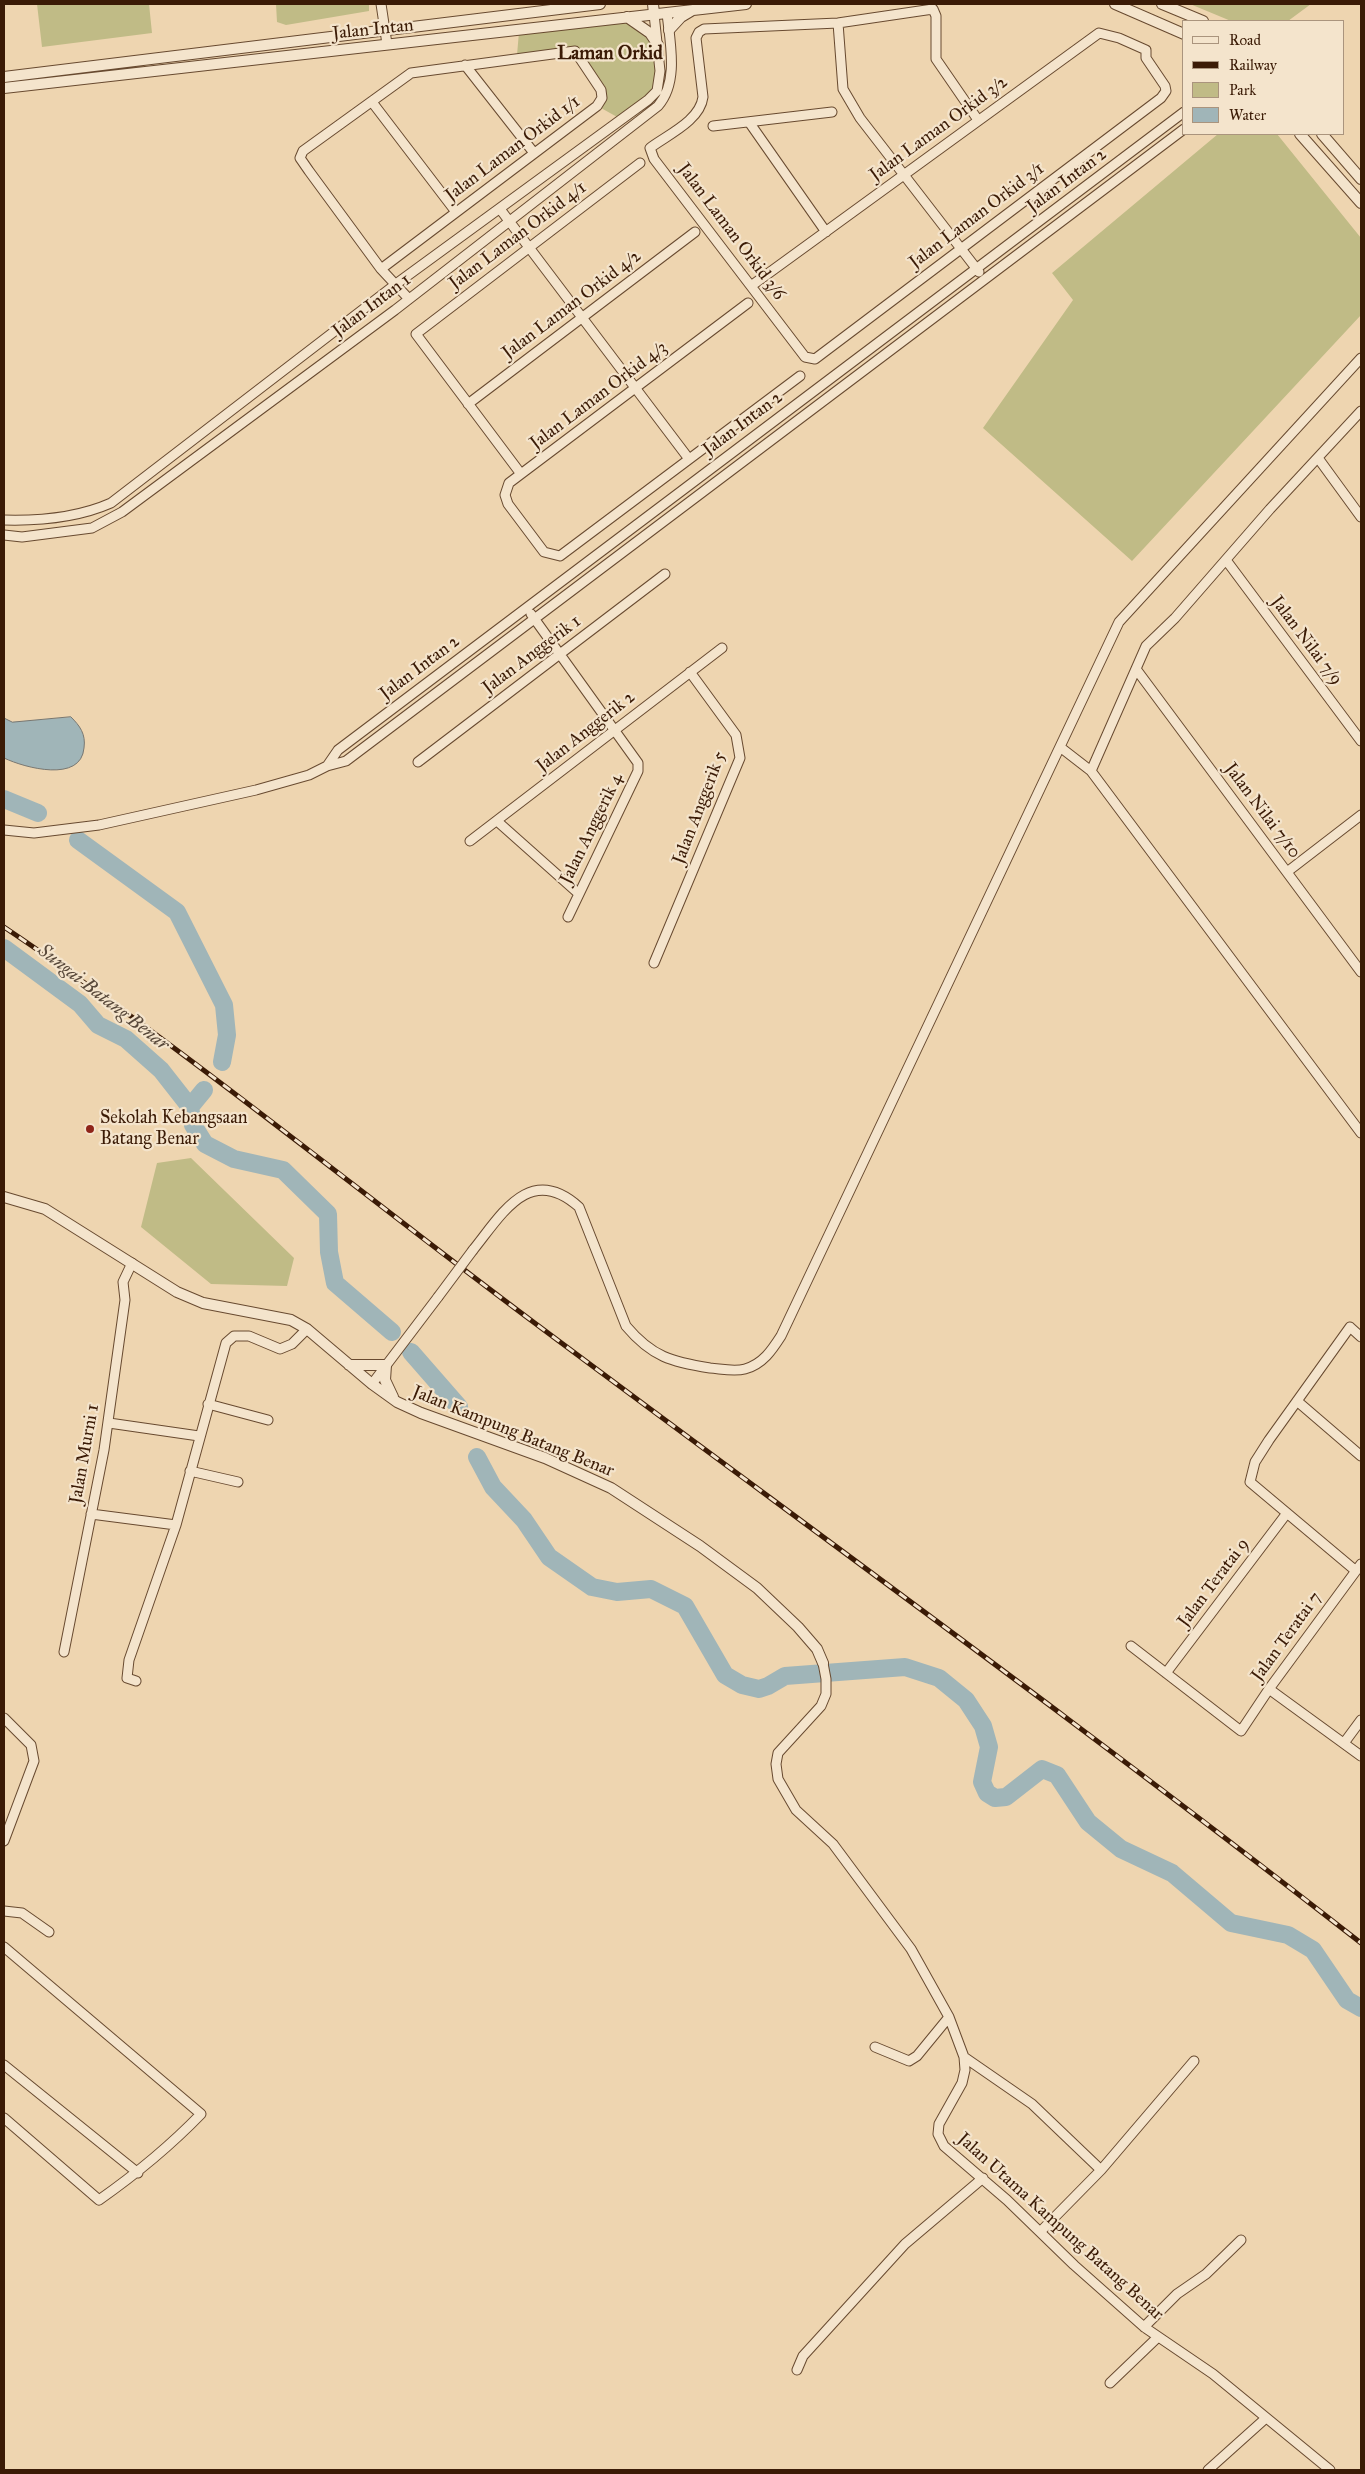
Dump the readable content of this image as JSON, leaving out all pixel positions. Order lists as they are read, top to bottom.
{
  "streets": {
    "street": [
      "Jalan Intan",
      "Jalan Laman Orkid 3/2",
      "Jalan Laman Orkid 1/1",
      "Jalan Intan 2",
      "Jalan Laman Orkid 3/1",
      "Jalan Laman Orkid 3/6",
      "Jalan Laman Orkid 4/1",
      "Jalan Laman Orkid 4/2",
      "Jalan Intan 1",
      "Jalan Laman Orkid 4/3",
      "Jalan Nilai 7/9",
      "Jalan Anggerik 1",
      "Jalan Anggerik 2",
      "Jalan Anggerik 5",
      "Jalan Nilai 7/10",
      "Jalan Anggerik 4",
      "Jalan Kampung Batang Benar",
      "Jalan Murni 1",
      "Jalan Teratai 9",
      "Jalan Teratai 7",
      "Jalan Utama Kampung Batang Benar"
    ]
  },
  "crossings": [
    ["Jalan Intan", "Jalan Intan 1"],
    ["Jalan Laman Orkid 3/2", "Jalan Laman Orkid 3/1"],
    ["Jalan Laman Orkid 3/2", "Jalan Laman Orkid 3/6"],
    ["Jalan Intan 2", "Jalan Anggerik 4"],
    ["Jalan Laman Orkid 3/1", "Jalan Laman Orkid 3/6"],
    ["Jalan Laman Orkid 4/1", "Jalan Laman Orkid 4/2"],
    ["Jalan Anggerik 1", "Jalan Anggerik 4"],
    ["Jalan Anggerik 2", "Jalan Anggerik 5"],
    ["Jalan Anggerik 2", "Jalan Anggerik 4"],
    ["Jalan Kampung Batang Benar", "Jalan Murni 1"],
    ["Jalan Kampung Batang Benar", "Jalan Utama Kampung Batang Benar"],
    ["Jalan Teratai 9", "Jalan Teratai 7"]
  ],
  "districts": ["Laman Orkid"],
  "water": ["Sungai Batang Benar"],
  "places": ["Sekolah Kebangsaan Batang Benar"],
  "legend": [
    "Road",
    "Railway",
    "Park",
    "Water"
  ]
}
